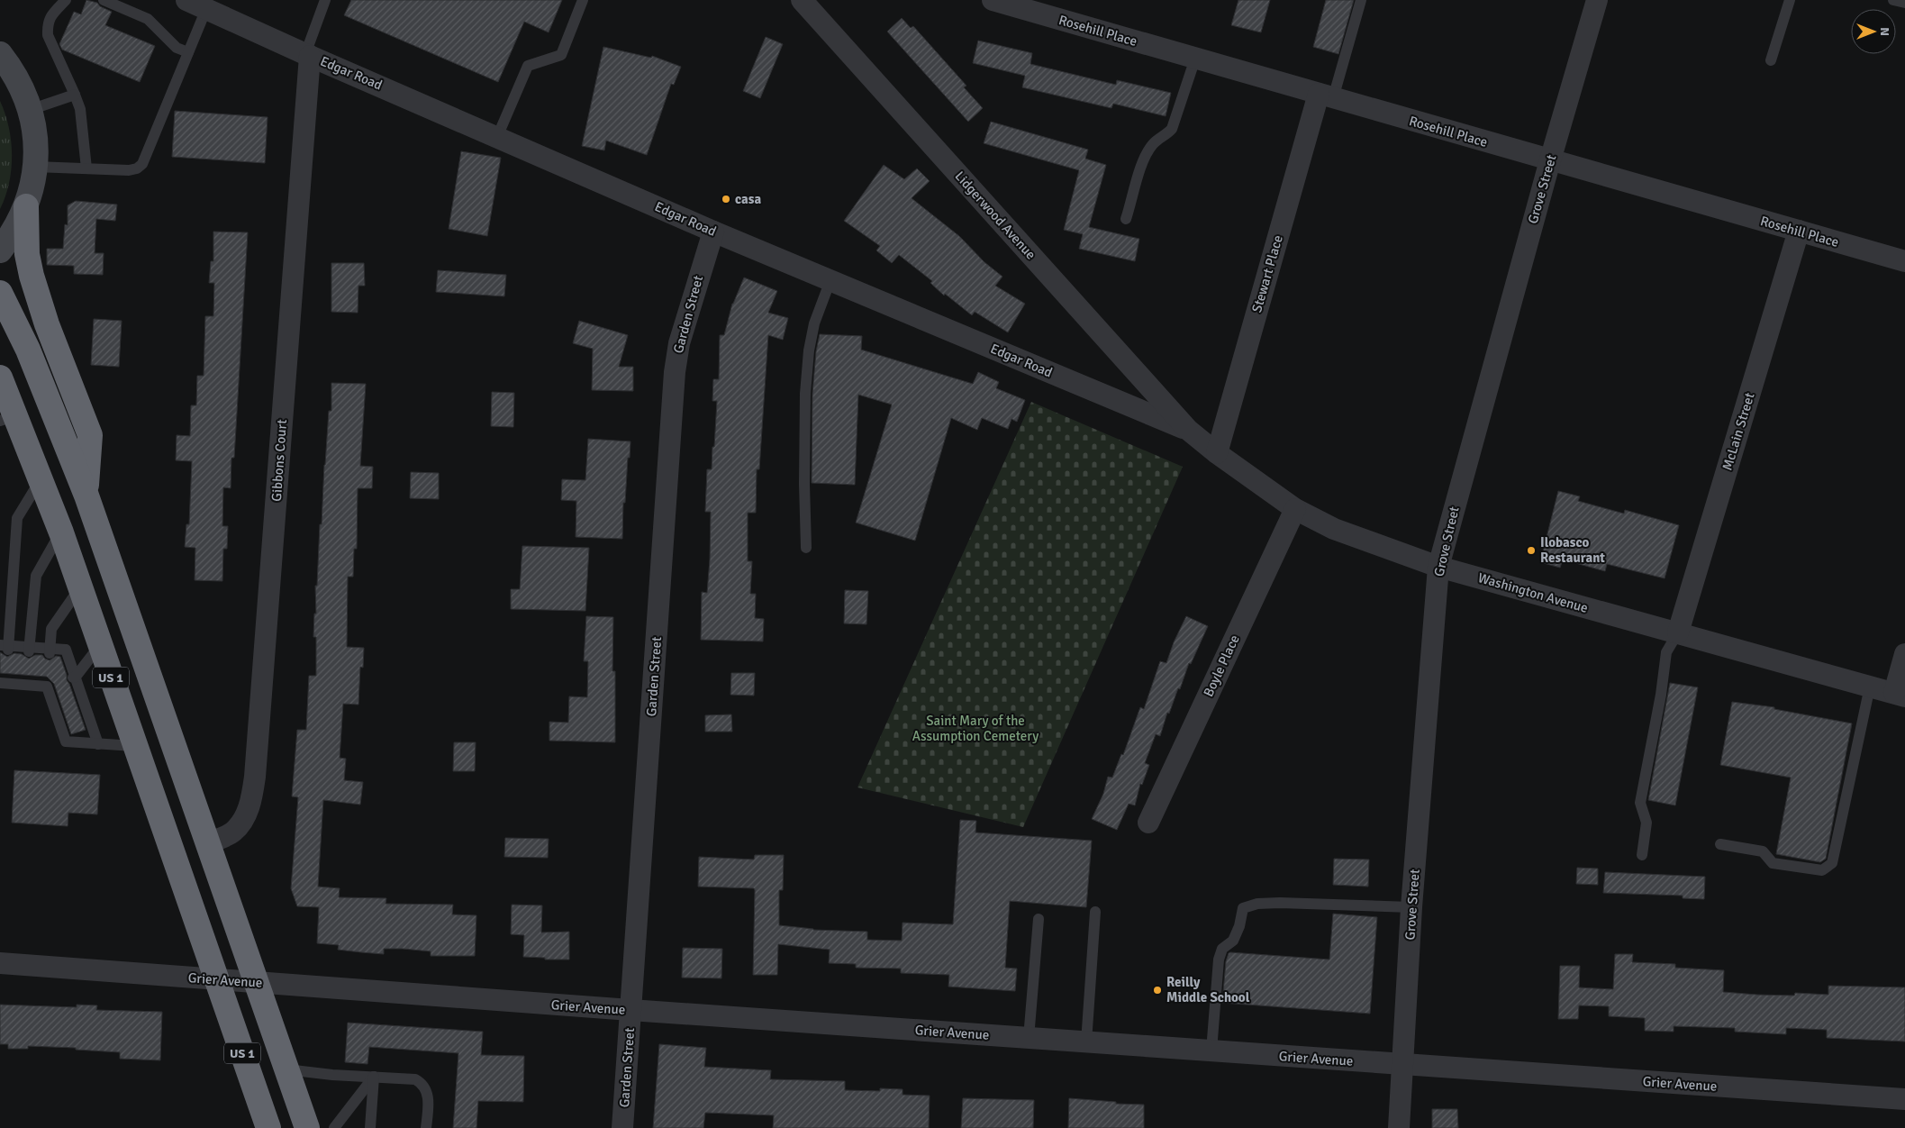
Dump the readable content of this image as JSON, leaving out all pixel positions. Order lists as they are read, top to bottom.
{
  "streets": {
    "highway": ["US 1"],
    "street": [
      "Rosehill Place",
      "Edgar Road",
      "Grove Street",
      "Lidgerwood Avenue",
      "Stewart Place",
      "Garden Street",
      "McLain Street",
      "Gibbons Court",
      "Washington Avenue",
      "Boyle Place",
      "Grier Avenue"
    ]
  },
  "crossings": [
    ["Rosehill Place", "Grove Street"],
    ["Rosehill Place", "Stewart Place"],
    ["Rosehill Place", "McLain Street"],
    ["Edgar Road", "Lidgerwood Avenue"],
    ["Edgar Road", "Garden Street"],
    ["Edgar Road", "Gibbons Court"],
    ["Edgar Road", "Washington Avenue"],
    ["Grove Street", "Washington Avenue"],
    ["Grove Street", "Grier Avenue"],
    ["Lidgerwood Avenue", "Washington Avenue"],
    ["Stewart Place", "Washington Avenue"],
    ["Garden Street", "Grier Avenue"],
    ["McLain Street", "Washington Avenue"],
    ["Gibbons Court", "US 1"],
    ["Washington Avenue", "Boyle Place"],
    ["US 1", "Grier Avenue"]
  ],
  "parks": ["Saint Mary of the Assumption Cemetery"],
  "places": ["casa", "Ilobasco Restaurant", "Reilly Middle School"],
  "north": "right"
}
